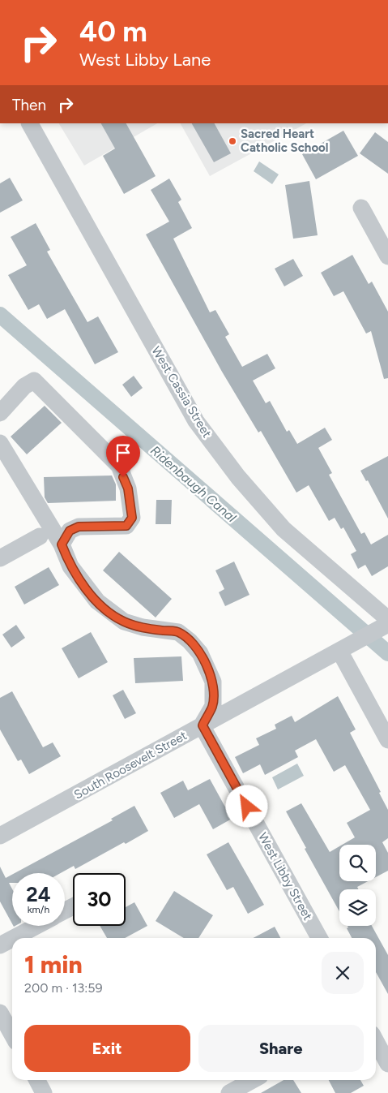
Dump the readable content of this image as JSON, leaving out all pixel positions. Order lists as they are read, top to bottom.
{
  "streets": {
    "street": ["West Cassia Street", "South Roosevelt Street", "West Libby Street"]
  },
  "crossings": [
    ["South Roosevelt Street", "West Libby Street"]
  ],
  "water": ["Ridenbaugh Canal"],
  "places": ["Sacred Heart Catholic School"],
  "page": {
    "turn": ["40 m", "West Libby Lane"],
    "then": "Then",
    "speed": "24 km/h",
    "limit": "30",
    "heading": ["1 min", "200 m · 13:59"],
    "buttons": ["Exit", "Share"]
  }
}
